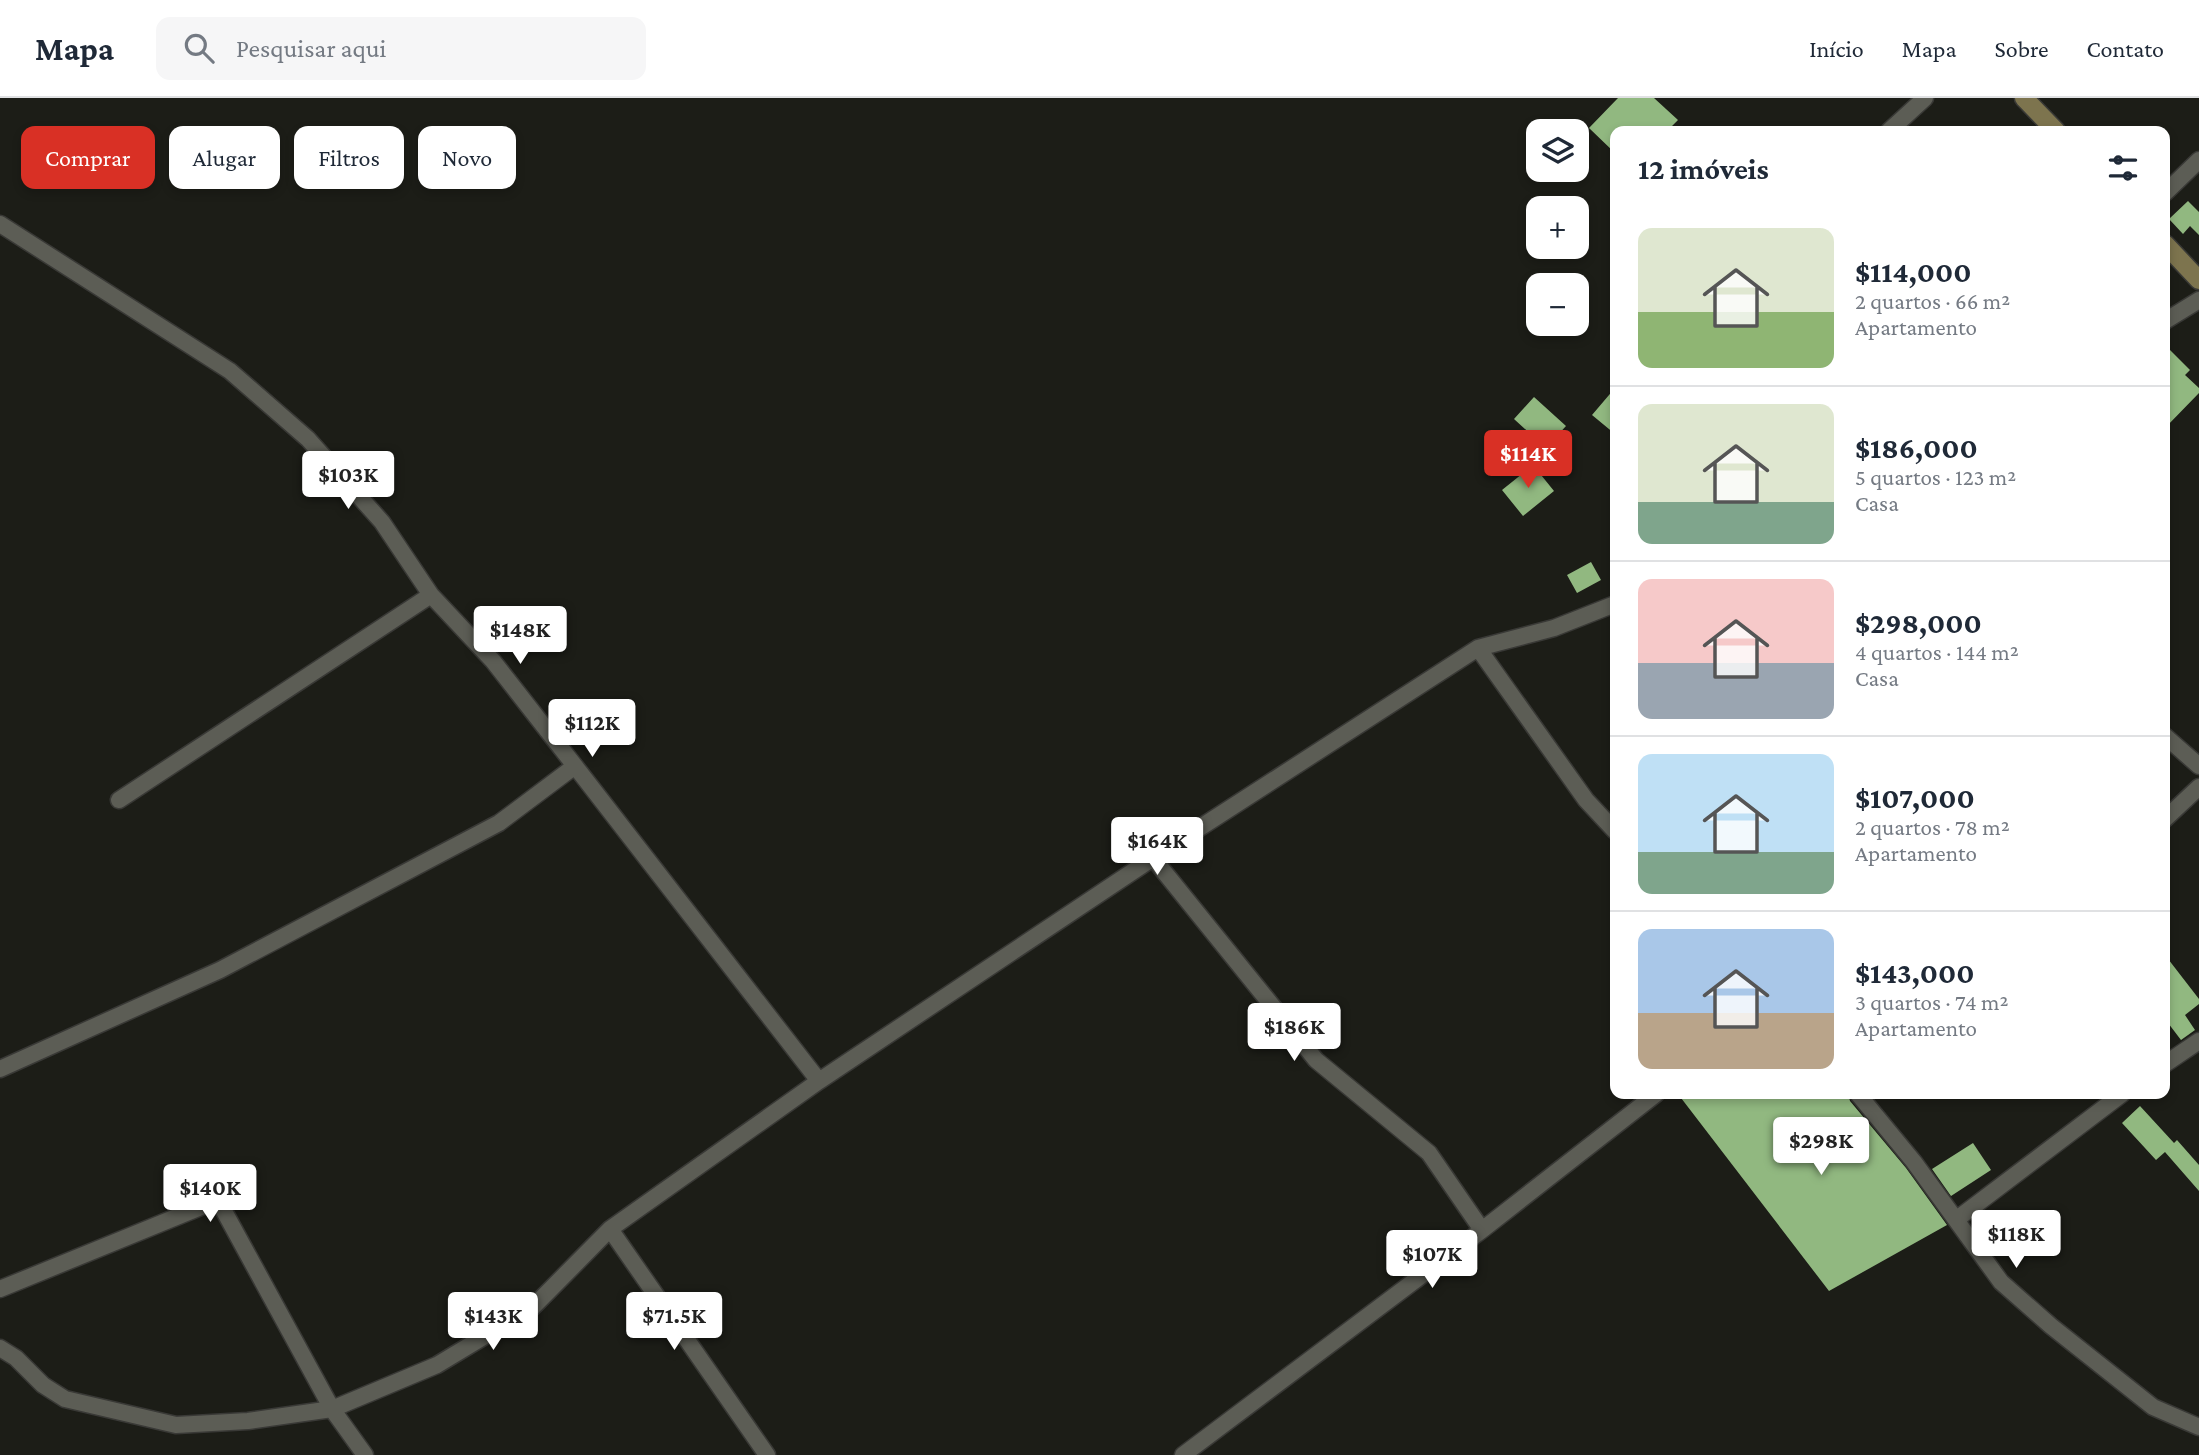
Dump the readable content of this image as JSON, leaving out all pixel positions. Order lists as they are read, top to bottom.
{
  "page": {
    "header": "Mapa",
    "search": "Pesquisar aqui",
    "nav": [
      "Início",
      "Mapa",
      "Sobre",
      "Contato"
    ],
    "map_buttons": ["+", "−"],
    "chip": [
      "Comprar",
      "Alugar",
      "Filtros",
      "Novo"
    ],
    "heading": "12 imóveis",
    "list": [
      {
        "name": "$114,000",
        "note": "2 quartos · 66 m² · Apartamento"
      },
      {
        "name": "$186,000",
        "note": "5 quartos · 123 m² · Casa"
      },
      {
        "name": "$298,000",
        "note": "4 quartos · 144 m² · Casa"
      },
      {
        "name": "$107,000",
        "note": "2 quartos · 78 m² · Apartamento"
      },
      {
        "name": "$143,000",
        "note": "3 quartos · 74 m² · Apartamento"
      }
    ],
    "price": [
      "$114K",
      "$103K",
      "$148K",
      "$112K",
      "$164K",
      "$186K",
      "$298K",
      "$140K",
      "$118K",
      "$107K",
      "$143K",
      "$71.5K"
    ]
  }
}
